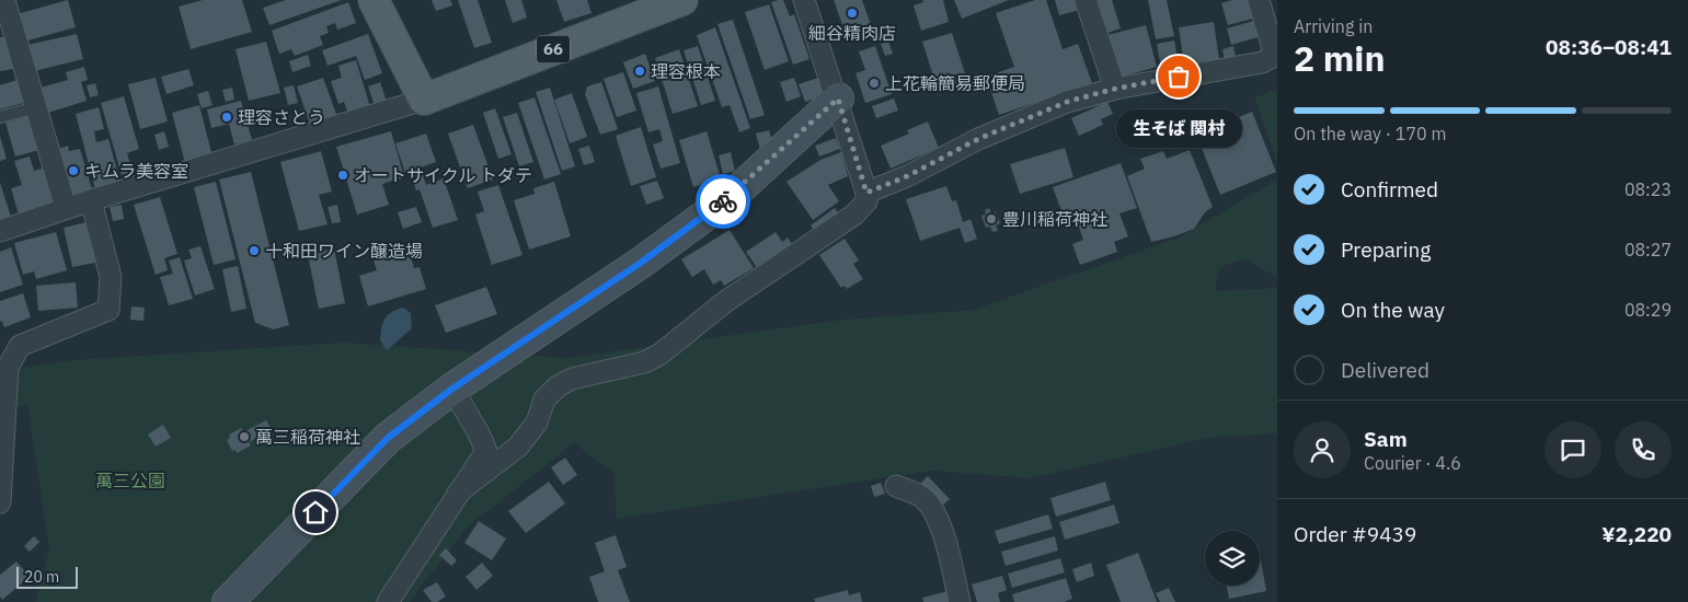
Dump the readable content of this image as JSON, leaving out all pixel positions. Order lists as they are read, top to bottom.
{
  "streets": {
    "main road": ["66"]
  },
  "parks": ["萬三公園"],
  "places": [
    "細谷精肉店",
    "理容根本",
    "生そば 関村",
    "上花輪簡易郵便局",
    "理容さとう",
    "キムラ美容室",
    "オートサイクル トダテ",
    "豊川稲荷神社",
    "十和田ワイン醸造場",
    "萬三稲荷神社"
  ],
  "scale_bar": "20 m",
  "page": {
    "heading": ["2 min", "Arriving in", "08:36–08:41"],
    "panel": [
      "Sam",
      "Courier · 4.6",
      "Order #9439",
      "¥2,220"
    ],
    "bar": "On the way · 170 m",
    "bubble": "生そば 関村",
    "list": [
      ["Confirmed", "08:23"],
      ["Preparing", "08:27"],
      ["On the way", "08:29"],
      "Delivered"
    ],
    "scale": "20 m"
  }
}
